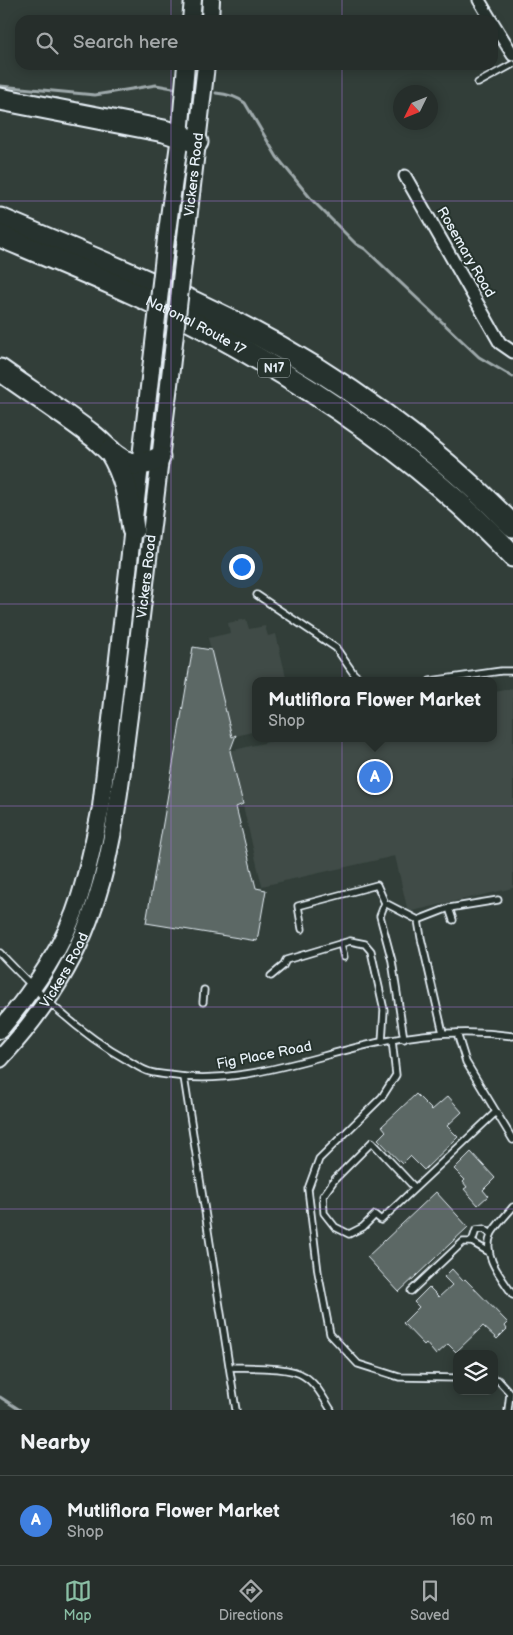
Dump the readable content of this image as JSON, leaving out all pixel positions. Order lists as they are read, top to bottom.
{
  "streets": {
    "highway": ["National Route 17", "N17"],
    "main road": ["Vickers Road"],
    "street": ["Rosemary Road"],
    "lane": ["Fig Place Road"]
  },
  "crossings": [
    ["Vickers Road", "Fig Place Road"]
  ],
  "north": "bottom left",
  "page": {
    "search": "Search here",
    "popup": ["Mutliflora Flower Market", "Shop"],
    "pins": "A",
    "heading": "Nearby",
    "list": [
      {
        "mark": "A",
        "name": "Mutliflora Flower Market",
        "note": "Shop",
        "value": "160 m"
      }
    ],
    "nav": ["Map", "Directions", "Saved"]
  }
}
